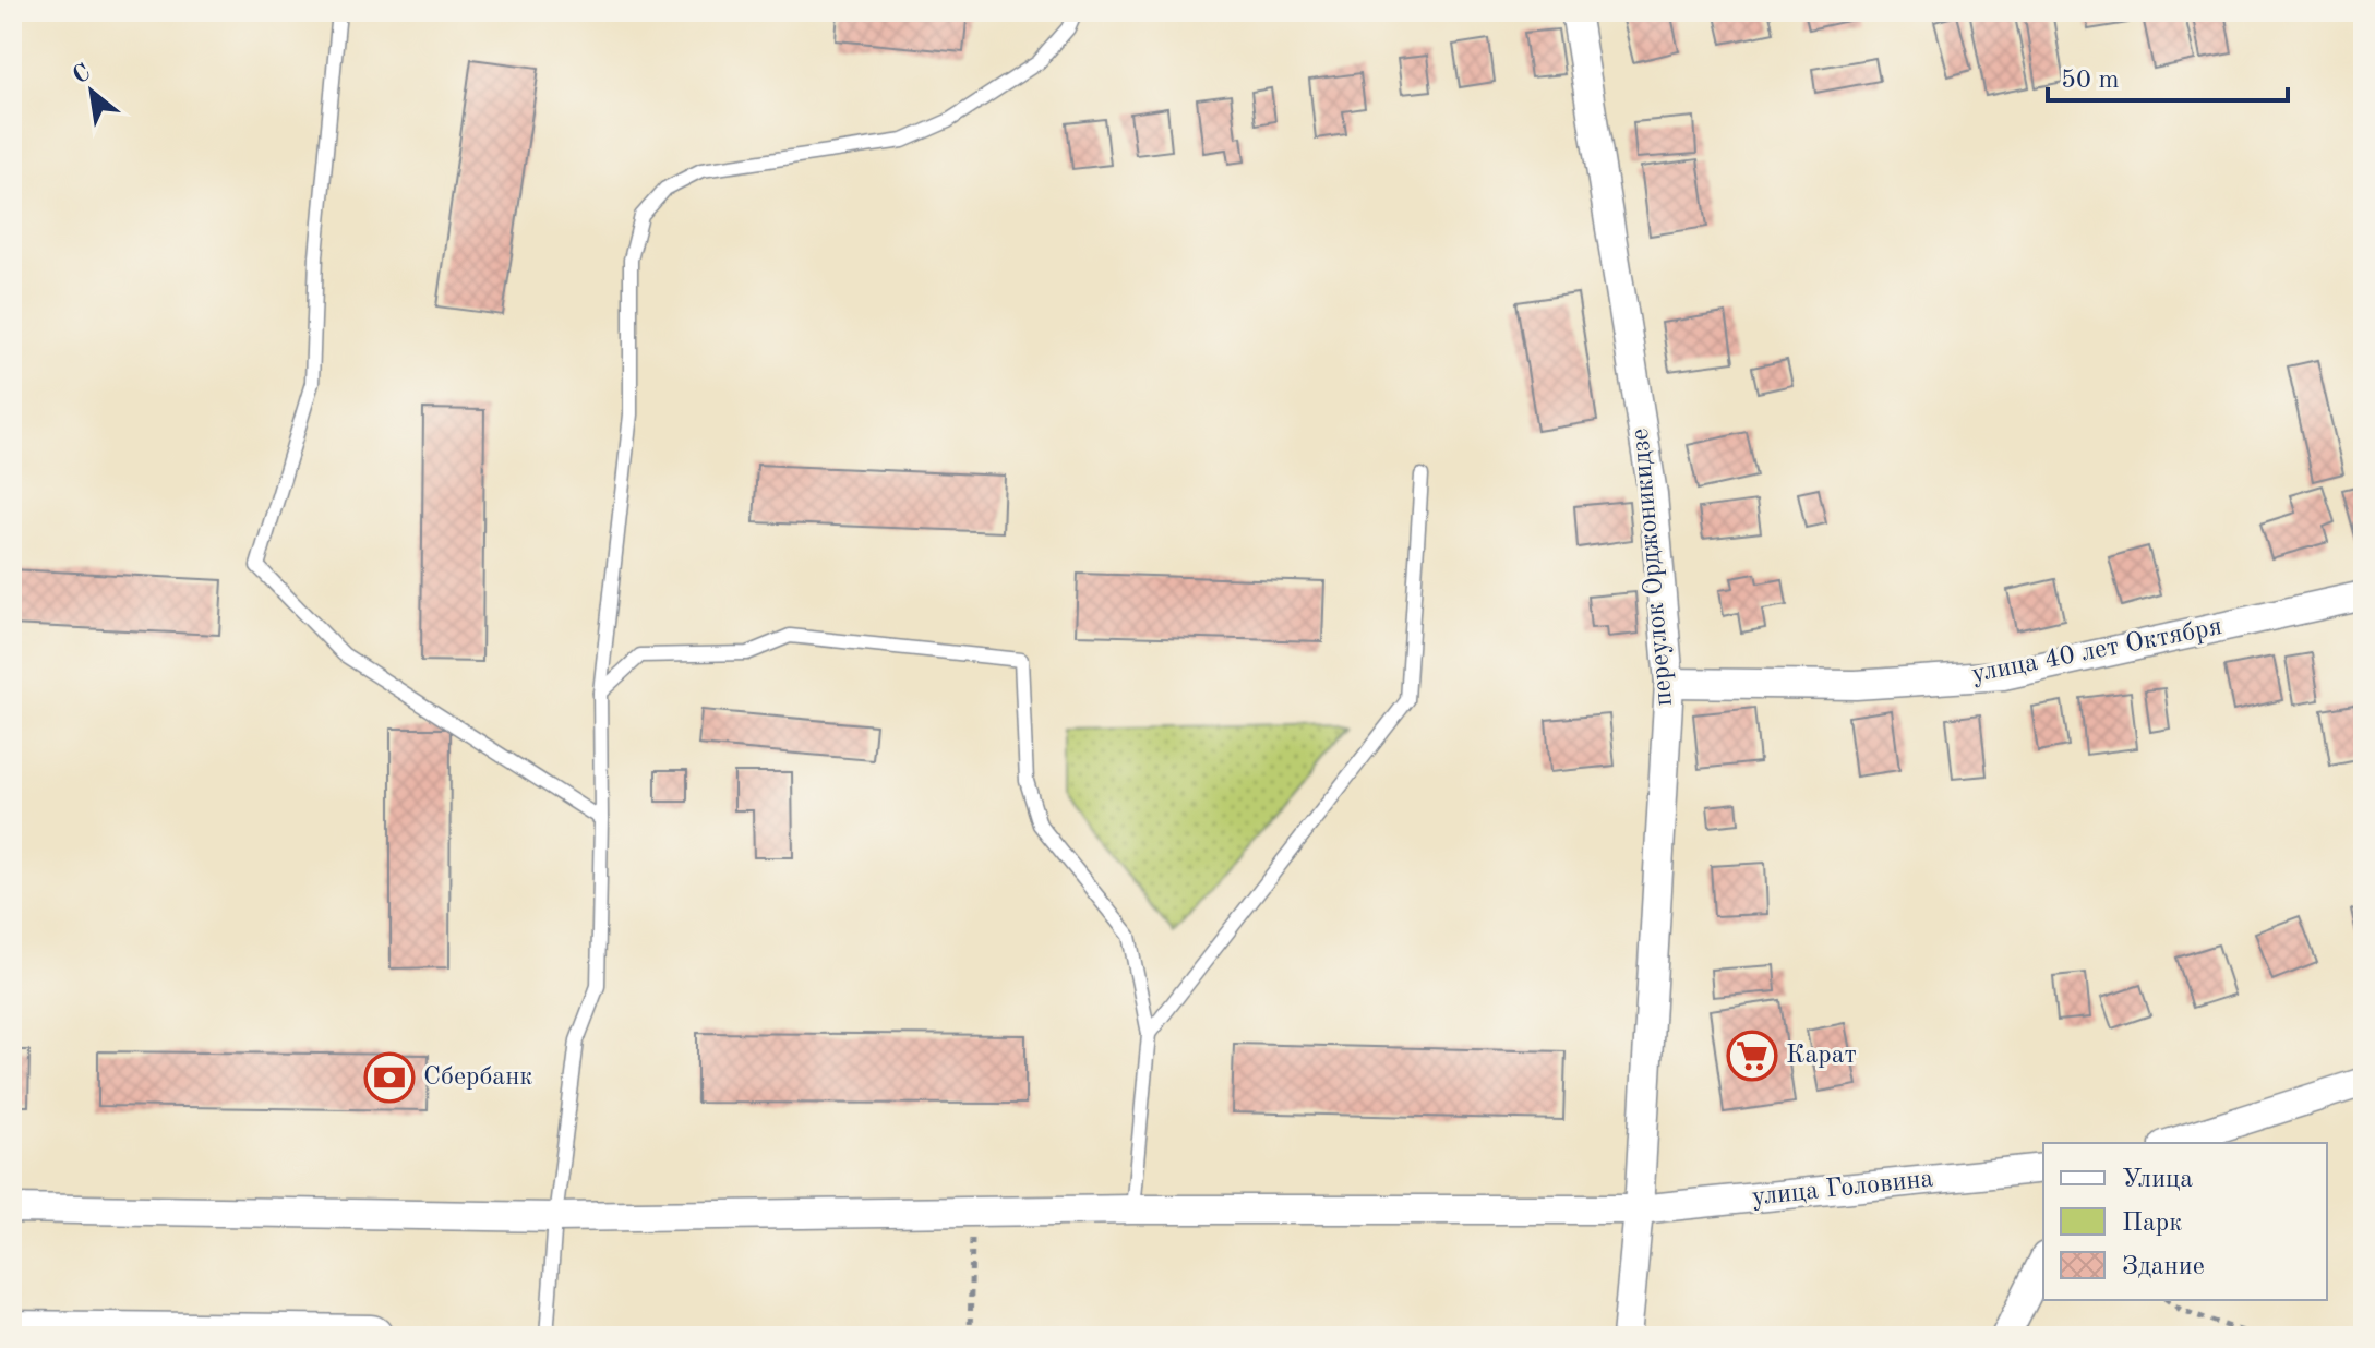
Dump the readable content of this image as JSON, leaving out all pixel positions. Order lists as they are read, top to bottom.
{
  "streets": {
    "street": ["переулок Орджоникидзе", "улица 40 лет Октября", "улица Головина"]
  },
  "crossings": [
    ["переулок Орджоникидзе", "улица 40 лет Октября"],
    ["переулок Орджоникидзе", "улица Головина"]
  ],
  "places": {
    "supermarket": ["Карат"],
    "bank": ["Сбербанк"]
  },
  "legend": ["Улица", "Парк", "Здание"],
  "scale_bar": "50 m",
  "north": "top left"
}
